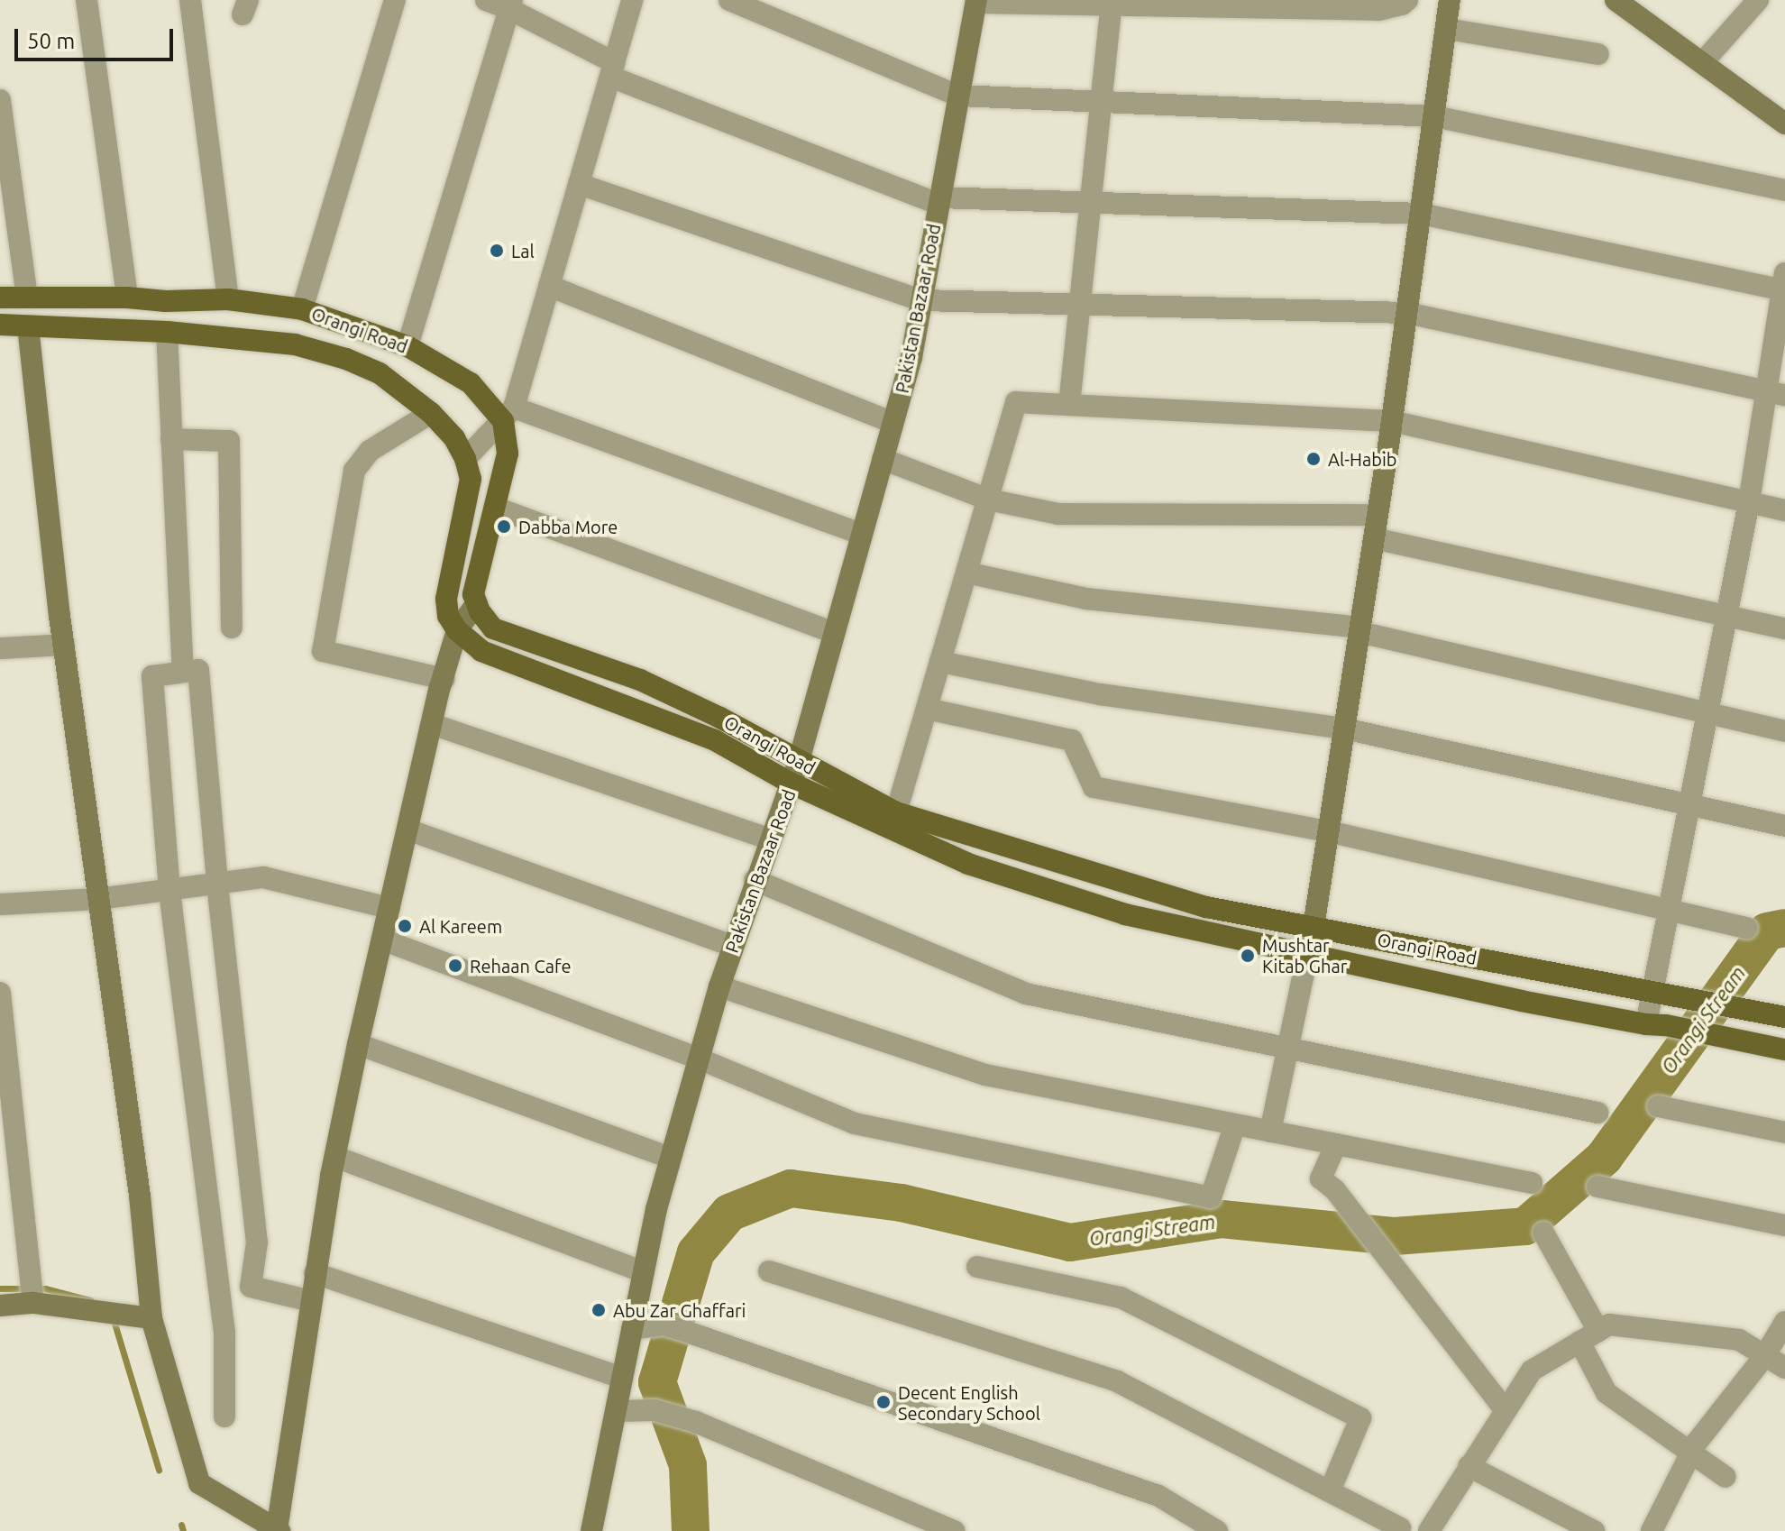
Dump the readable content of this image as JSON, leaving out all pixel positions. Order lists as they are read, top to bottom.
{
  "streets": {
    "main road": ["Orangi Road"],
    "street": ["Pakistan Bazaar Road"]
  },
  "crossings": [
    ["Pakistan Bazaar Road", "Orangi Road"]
  ],
  "water": ["Orangi Stream"],
  "places": [
    "Lal",
    "Al-Habib",
    "Dabba More",
    "Al Kareem",
    "Mushtar Kitab Ghar",
    "Rehaan Cafe",
    "Abu Zar Ghaffari",
    "Decent English Secondary School"
  ],
  "scale_bar": "50 m"
}
